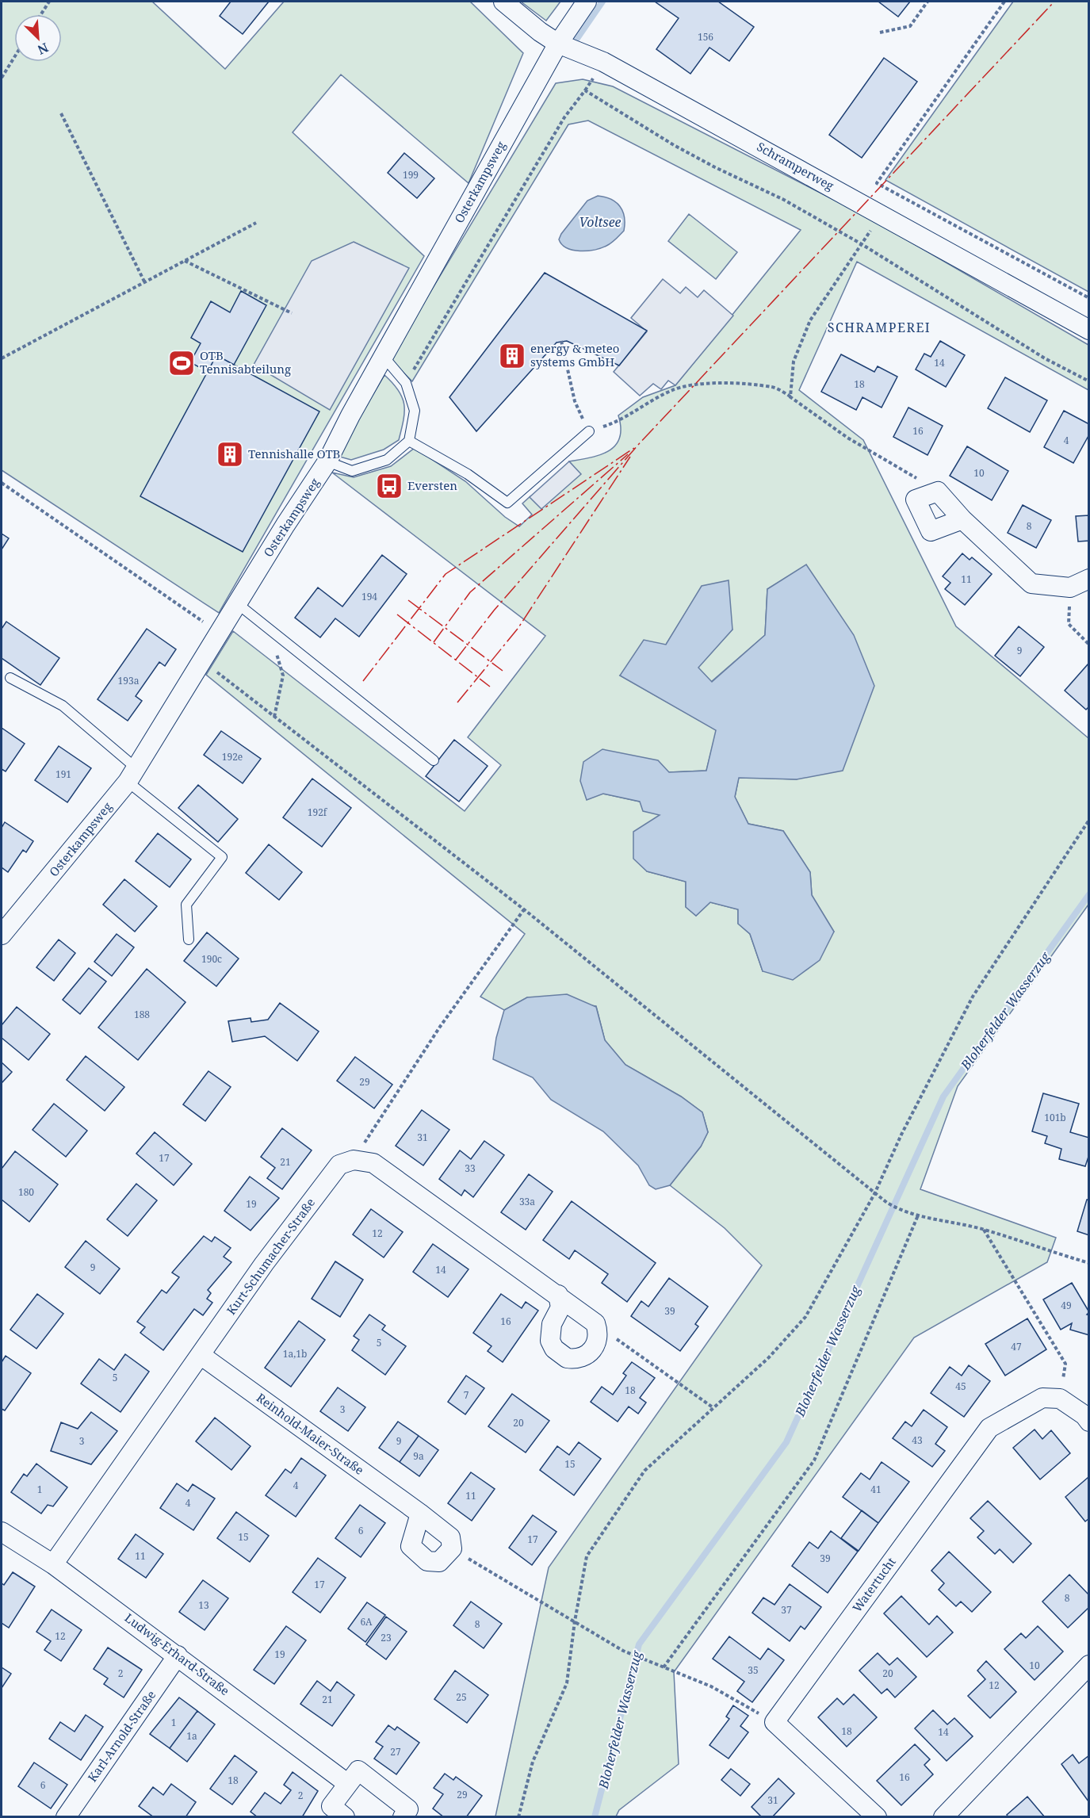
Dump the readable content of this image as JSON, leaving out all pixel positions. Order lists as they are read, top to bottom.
{
  "streets": {
    "street": [
      "Schramperweg",
      "Osterkampsweg",
      "Kurt-Schumacher-Straße",
      "Reinhold-Maier-Straße",
      "Watertucht",
      "Ludwig-Erhard-Straße",
      "Karl-Arnold-Straße"
    ]
  },
  "crossings": [
    ["Schramperweg", "Osterkampsweg"],
    ["Kurt-Schumacher-Straße", "Reinhold-Maier-Straße"],
    ["Kurt-Schumacher-Straße", "Ludwig-Erhard-Straße"],
    ["Ludwig-Erhard-Straße", "Karl-Arnold-Straße"]
  ],
  "districts": ["SCHRAMPEREI"],
  "water": ["Voltsee", "Bloherfelder Wasserzug"],
  "places": {
    "building": ["energy & meteo systems GmbH", "Tennishalle OTB"],
    "sports": ["OTB Tennisabteilung"],
    "bus stop": ["Eversten"]
  },
  "house_numbers": [
    "156",
    "199",
    "14",
    "18",
    "16",
    "4",
    "10",
    "8",
    "11",
    "194",
    "9",
    "193a",
    "192e",
    "191",
    "192f",
    "190c",
    "188",
    "29",
    "101b",
    "31",
    "17",
    "21",
    "33",
    "180",
    "33a",
    "19",
    "12",
    "9",
    "14",
    "49",
    "39",
    "16",
    "5",
    "47",
    "1a,1b",
    "5",
    "45",
    "18",
    "7",
    "3",
    "20",
    "43",
    "3",
    "9",
    "9a",
    "15",
    "4",
    "1",
    "41",
    "11",
    "4",
    "6",
    "15",
    "17",
    "11",
    "39",
    "17",
    "8",
    "13",
    "37",
    "6A",
    "8",
    "12",
    "23",
    "19",
    "10",
    "35",
    "2",
    "20",
    "12",
    "25",
    "21",
    "1",
    "18",
    "14",
    "1a",
    "27",
    "16",
    "18",
    "6",
    "29",
    "2",
    "31"
  ],
  "north": "bottom right"
}
